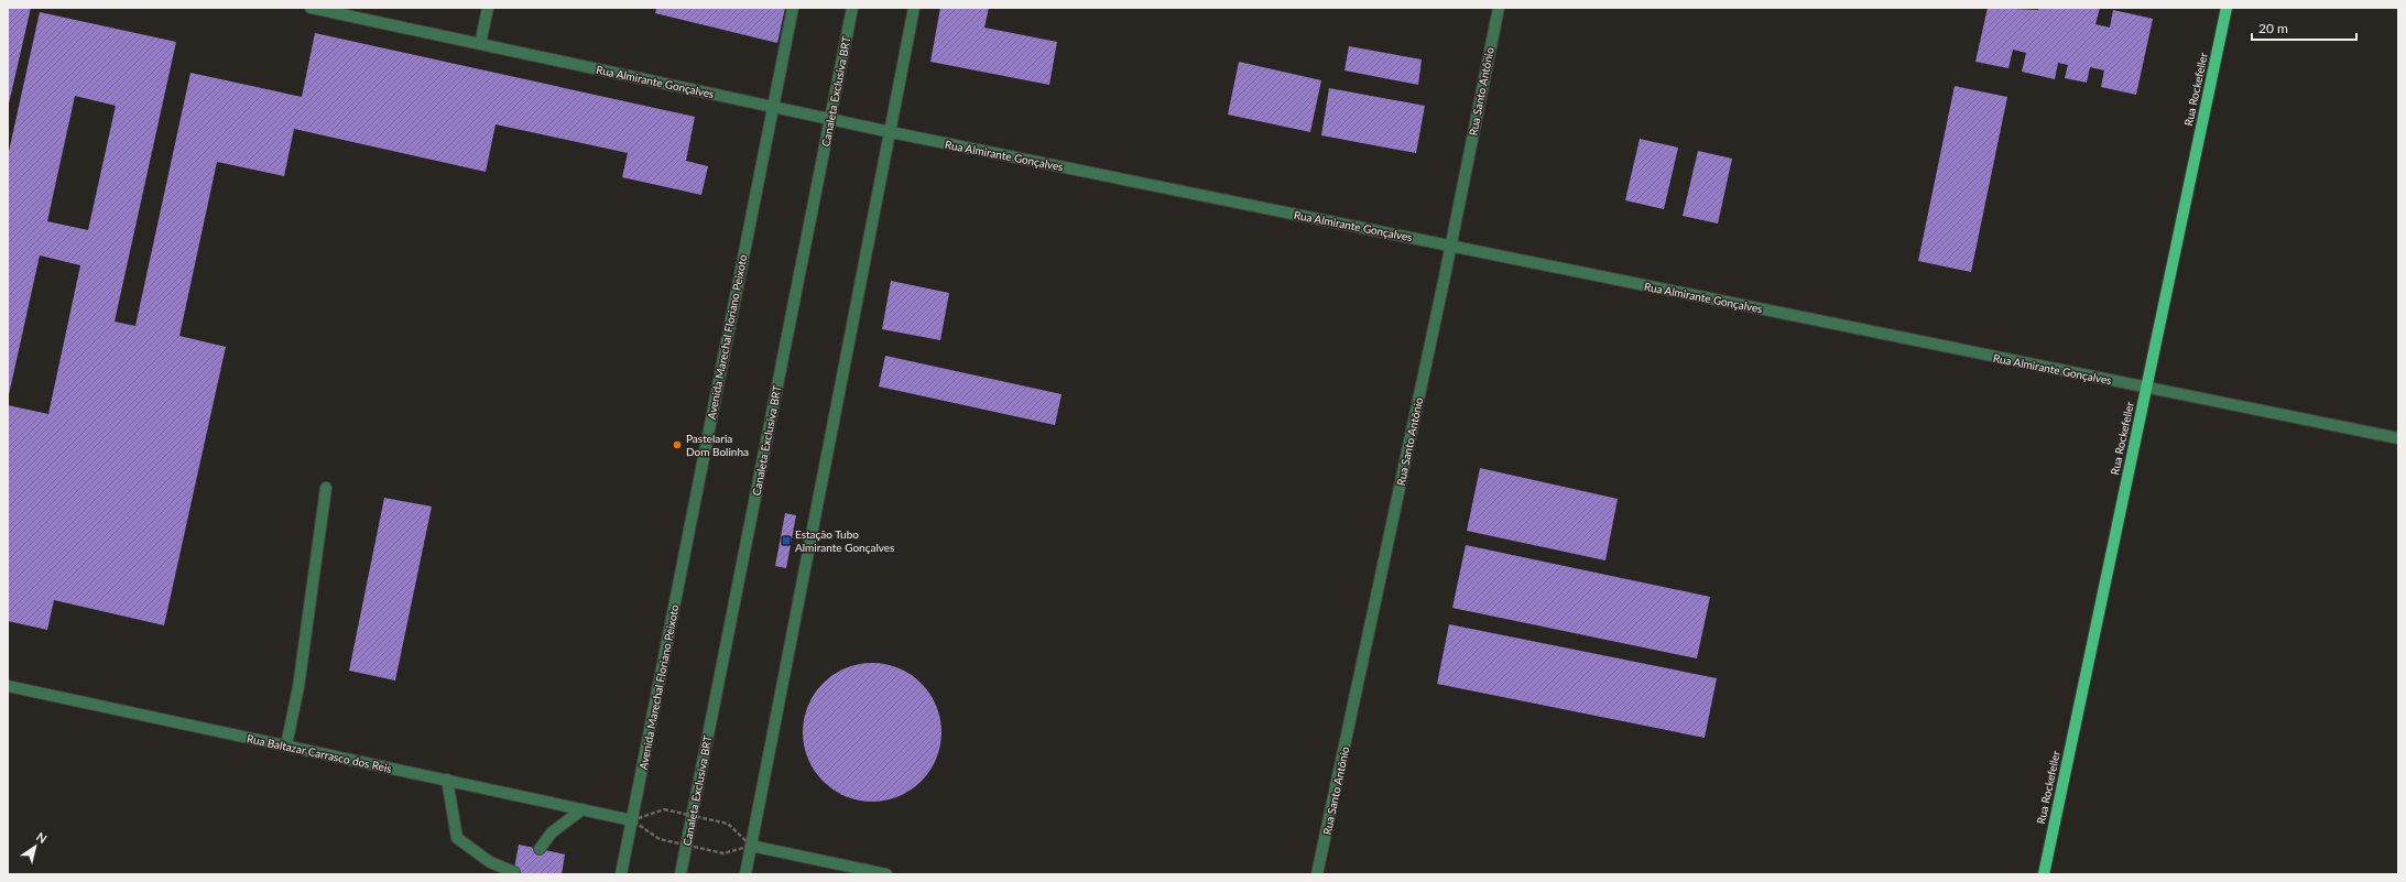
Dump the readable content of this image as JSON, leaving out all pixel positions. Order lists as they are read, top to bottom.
{
  "streets": {
    "main road": ["Rua Rockefeller"],
    "street": [
      "Rua Almirante Gonçalves",
      "Canaleta Exclusiva BRT",
      "Rua Santo Antônio",
      "Avenida Marechal Floriano Peixoto",
      "Rua Baltazar Carrasco dos Reis"
    ]
  },
  "crossings": [
    ["Rua Almirante Gonçalves", "Rua Rockefeller"],
    ["Rua Almirante Gonçalves", "Canaleta Exclusiva BRT"],
    ["Rua Almirante Gonçalves", "Rua Santo Antônio"],
    ["Rua Almirante Gonçalves", "Avenida Marechal Floriano Peixoto"],
    ["Avenida Marechal Floriano Peixoto", "Rua Baltazar Carrasco dos Reis"]
  ],
  "places": {
    "other": ["Pastelaria Dom Bolinha"],
    "transit": ["Estação Tubo Almirante Gonçalves"]
  },
  "scale_bar": "20 m",
  "north": "top right"
}
